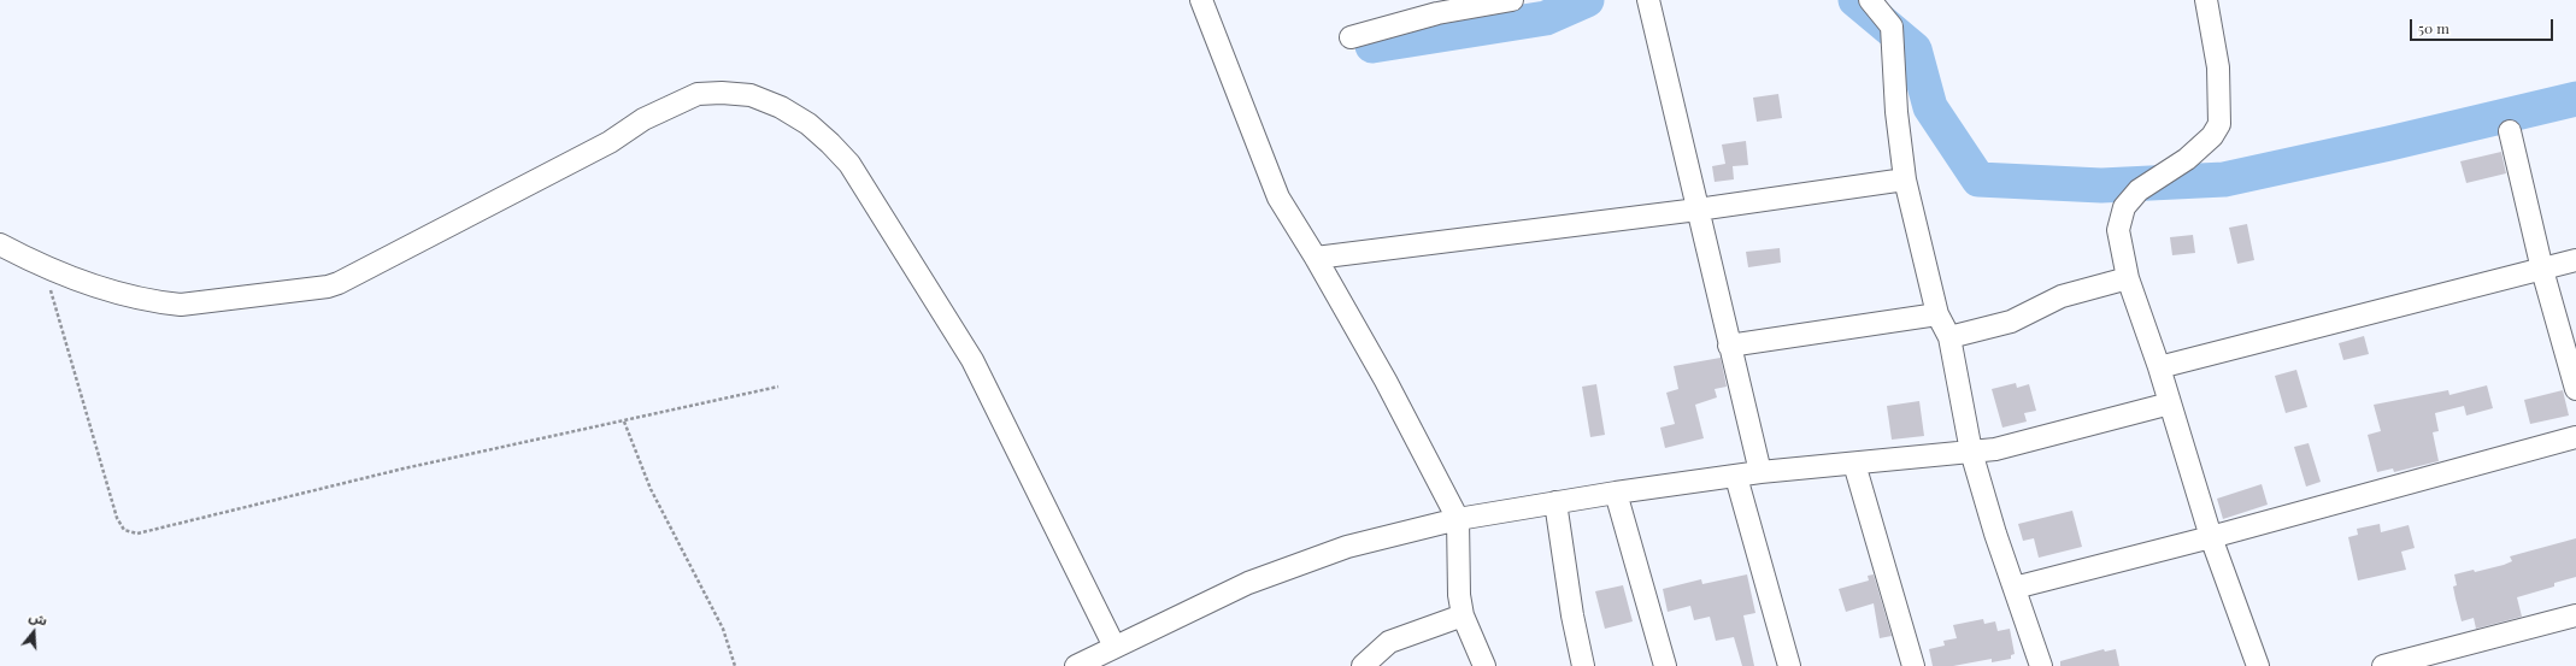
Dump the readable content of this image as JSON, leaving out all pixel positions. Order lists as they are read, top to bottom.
{
  "scale_bar": "50 m",
  "north": "top"
}
